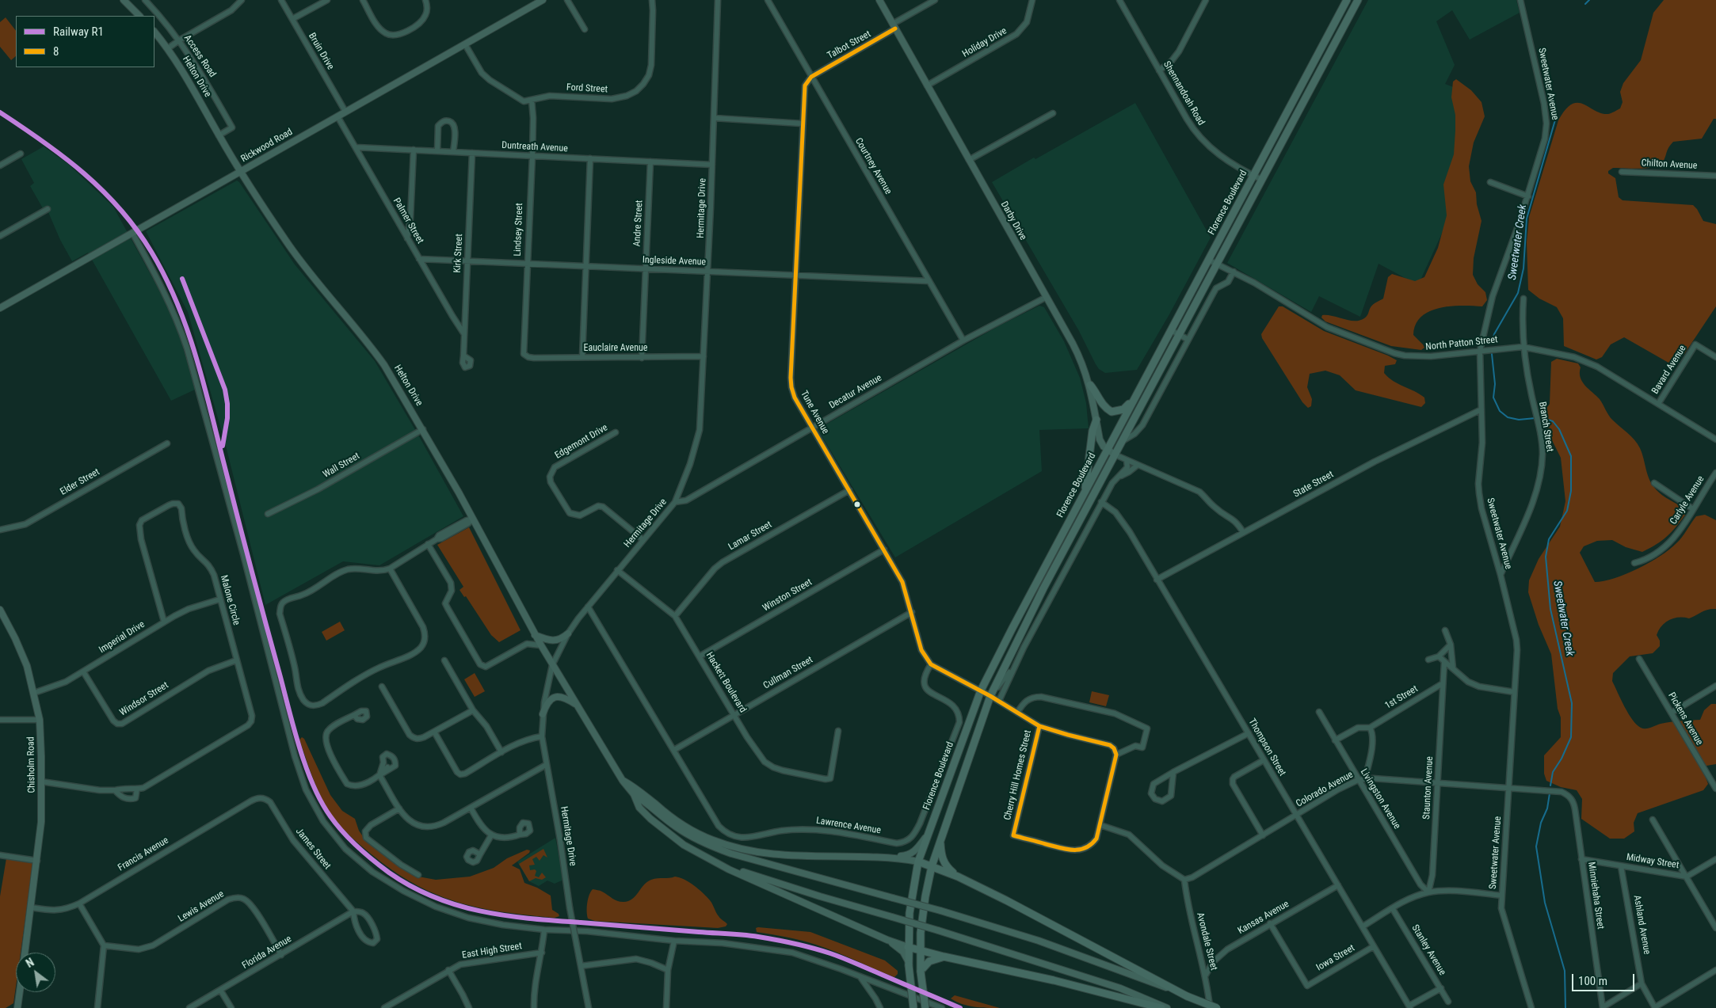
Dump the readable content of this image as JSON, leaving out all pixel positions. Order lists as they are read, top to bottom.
{
  "streets": {
    "highway": ["Florence Boulevard"],
    "main road": [
      "Helton Drive",
      "Rickwood Road",
      "Darby Drive",
      "Chisholm Road"
    ],
    "street": [
      "Holiday Drive",
      "Talbot Street",
      "Bruin Drive",
      "Access Road",
      "Sweetwater Avenue",
      "Ford Street",
      "Shennandoah Road",
      "Duntreath Avenue",
      "Chilton Avenue",
      "Courtney Avenue",
      "Hermitage Drive",
      "Palmer Street",
      "Andre Street",
      "Lindsey Street",
      "Kirk Street",
      "Ingleside Avenue",
      "North Patton Street",
      "Eauclaire Avenue",
      "Bavard Avenue",
      "Decatur Avenue",
      "Tune Avenue",
      "Branch Street",
      "Edgemont Drive",
      "Wall Street",
      "Elder Street",
      "State Street",
      "Carlyle Avenue",
      "Lamar Street",
      "Winston Street",
      "Malone Circle",
      "Imperial Drive",
      "Cullman Street",
      "Hackett Boulevard",
      "1st Street",
      "Windsor Street",
      "Pickens Avenue",
      "Thompson Street",
      "Cherry Hill Homes Street",
      "Staunton Avenue",
      "Colorado Avenue",
      "Livingston Avenue",
      "Lawrence Avenue",
      "James Street",
      "Francis Avenue",
      "Midway Street",
      "Minniehaha Street",
      "Lewis Avenue",
      "Kansas Avenue",
      "Ashland Avenue",
      "Avondale Street",
      "Stanley Avenue",
      "East High Street",
      "Florida Avenue",
      "Iowa Street"
    ]
  },
  "crossings": [
    ["Holiday Drive", "Darby Drive"],
    ["Talbot Street", "Courtney Avenue"],
    ["Talbot Street", "Darby Drive"],
    ["Talbot Street", "Tune Avenue"],
    ["Bruin Drive", "Rickwood Road"],
    ["Access Road", "Helton Drive"],
    ["Helton Drive", "Rickwood Road"],
    ["Helton Drive", "Hermitage Drive"],
    ["Helton Drive", "Wall Street"],
    ["Sweetwater Avenue", "North Patton Street"],
    ["Sweetwater Avenue", "Branch Street"],
    ["Sweetwater Avenue", "State Street"],
    ["Sweetwater Avenue", "Colorado Avenue"],
    ["Ford Street", "Rickwood Road"],
    ["Ford Street", "Lindsey Street"],
    ["Shennandoah Road", "Florence Boulevard"],
    ["Rickwood Road", "Palmer Street"],
    ["Duntreath Avenue", "Hermitage Drive"],
    ["Duntreath Avenue", "Palmer Street"],
    ["Duntreath Avenue", "Andre Street"],
    ["Duntreath Avenue", "Lindsey Street"],
    ["Duntreath Avenue", "Kirk Street"],
    ["Courtney Avenue", "Ingleside Avenue"],
    ["Courtney Avenue", "Decatur Avenue"],
    ["Courtney Avenue", "Tune Avenue"],
    ["Florence Boulevard", "Darby Drive"],
    ["Florence Boulevard", "North Patton Street"],
    ["Hermitage Drive", "Ingleside Avenue"],
    ["Hermitage Drive", "Eauclaire Avenue"],
    ["Hermitage Drive", "Decatur Avenue"],
    ["Hermitage Drive", "Edgemont Drive"],
    ["Hermitage Drive", "Hackett Boulevard"],
    ["Hermitage Drive", "Lawrence Avenue"],
    ["Palmer Street", "Kirk Street"],
    ["Palmer Street", "Ingleside Avenue"],
    ["Darby Drive", "Decatur Avenue"],
    ["Andre Street", "Ingleside Avenue"],
    ["Andre Street", "Eauclaire Avenue"],
    ["Lindsey Street", "Ingleside Avenue"],
    ["Lindsey Street", "Eauclaire Avenue"],
    ["Kirk Street", "Ingleside Avenue"],
    ["Ingleside Avenue", "Tune Avenue"],
    ["North Patton Street", "Bavard Avenue"],
    ["North Patton Street", "Branch Street"],
    ["Decatur Avenue", "Tune Avenue"],
    ["Tune Avenue", "Lamar Street"],
    ["Tune Avenue", "Winston Street"],
    ["Tune Avenue", "Cullman Street"],
    ["Tune Avenue", "Lawrence Avenue"],
    ["State Street", "Thompson Street"],
    ["Lamar Street", "Hackett Boulevard"],
    ["Winston Street", "Hackett Boulevard"],
    ["Malone Circle", "Imperial Drive"],
    ["Malone Circle", "Windsor Street"],
    ["Malone Circle", "Chisholm Road"],
    ["Imperial Drive", "Windsor Street"],
    ["Imperial Drive", "Chisholm Road"],
    ["Cullman Street", "Hackett Boulevard"],
    ["Cullman Street", "Lawrence Avenue"],
    ["1st Street", "Staunton Avenue"],
    ["1st Street", "Livingston Avenue"],
    ["Thompson Street", "Colorado Avenue"],
    ["Thompson Street", "Kansas Avenue"],
    ["Thompson Street", "Iowa Street"],
    ["Chisholm Road", "Francis Avenue"],
    ["Staunton Avenue", "Colorado Avenue"],
    ["Staunton Avenue", "Livingston Avenue"],
    ["Colorado Avenue", "Livingston Avenue"],
    ["Colorado Avenue", "Minniehaha Street"],
    ["Colorado Avenue", "Avondale Street"],
    ["James Street", "Francis Avenue"],
    ["James Street", "Florida Avenue"],
    ["Midway Street", "Minniehaha Street"],
    ["Midway Street", "Ashland Avenue"],
    ["Lewis Avenue", "Florida Avenue"],
    ["Kansas Avenue", "Avondale Street"],
    ["Kansas Avenue", "Iowa Street"]
  ],
  "water": ["Sweetwater Creek"],
  "lines": ["transit line 8", "rail line R1"],
  "legend": ["Railway R1", "8"],
  "scale_bar": "100 m",
  "north": "top left"
}
